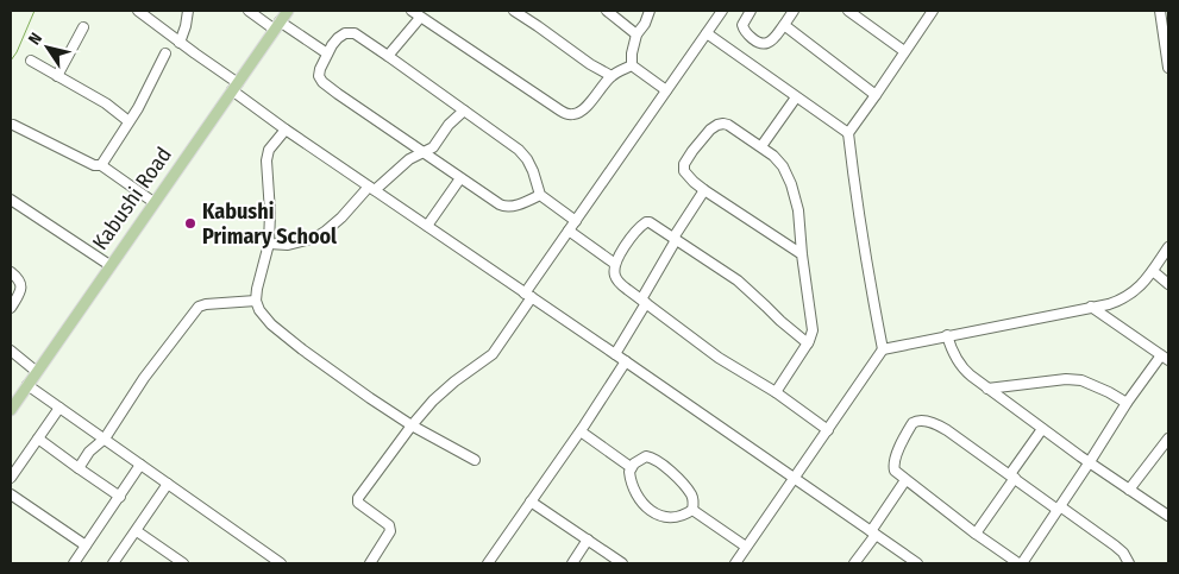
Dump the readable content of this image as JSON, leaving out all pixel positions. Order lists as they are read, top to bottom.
{
  "streets": {
    "main road": ["Kabushi Road"]
  },
  "places": ["Kabushi Primary School"],
  "north": "top left"
}
